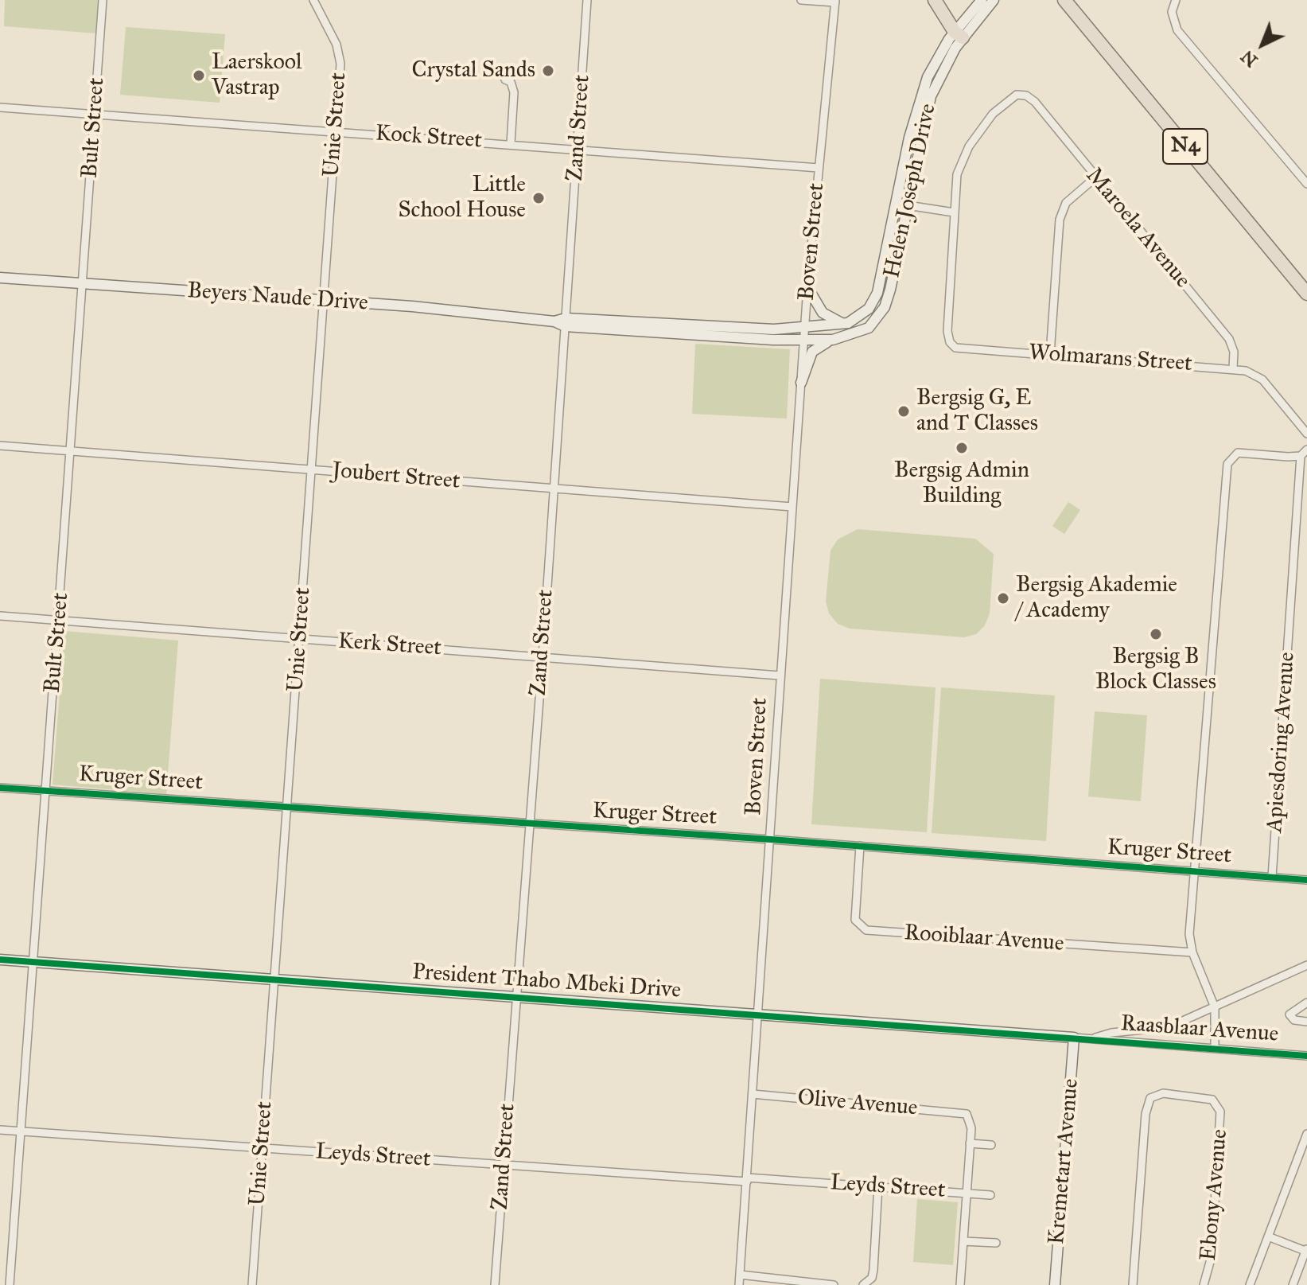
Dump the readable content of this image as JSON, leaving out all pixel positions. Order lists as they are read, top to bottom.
{
  "streets": {
    "highway": ["N4"],
    "street": [
      "Unie Street",
      "Bult Street",
      "Zand Street",
      "Kock Street",
      "Helen Joseph Drive",
      "Maroela Avenue",
      "Boven Street",
      "Beyers Naude Drive",
      "Wolmarans Street",
      "Joubert Street",
      "Kerk Street",
      "Apiesdoring Avenue",
      "Kruger Street",
      "Rooiblaar Avenue",
      "President Thabo Mbeki Drive",
      "Raasblaar Avenue",
      "Olive Avenue",
      "Leyds Street",
      "Kremetart Avenue",
      "Ebony Avenue"
    ]
  },
  "crossings": [
    ["Unie Street", "Kock Street"],
    ["Unie Street", "Beyers Naude Drive"],
    ["Unie Street", "Joubert Street"],
    ["Unie Street", "Kerk Street"],
    ["Unie Street", "Kruger Street"],
    ["Unie Street", "President Thabo Mbeki Drive"],
    ["Unie Street", "Leyds Street"],
    ["Bult Street", "Kock Street"],
    ["Bult Street", "Beyers Naude Drive"],
    ["Bult Street", "Joubert Street"],
    ["Bult Street", "Kerk Street"],
    ["Bult Street", "Kruger Street"],
    ["Bult Street", "President Thabo Mbeki Drive"],
    ["Bult Street", "Leyds Street"],
    ["Zand Street", "Kock Street"],
    ["Zand Street", "Beyers Naude Drive"],
    ["Zand Street", "Joubert Street"],
    ["Zand Street", "Kerk Street"],
    ["Zand Street", "Kruger Street"],
    ["Zand Street", "President Thabo Mbeki Drive"],
    ["Zand Street", "Leyds Street"],
    ["Kock Street", "Boven Street"],
    ["Helen Joseph Drive", "Boven Street"],
    ["Helen Joseph Drive", "Beyers Naude Drive"],
    ["Maroela Avenue", "Wolmarans Street"],
    ["Boven Street", "Beyers Naude Drive"],
    ["Boven Street", "Joubert Street"],
    ["Boven Street", "Kerk Street"],
    ["Boven Street", "Kruger Street"],
    ["Boven Street", "President Thabo Mbeki Drive"],
    ["Boven Street", "Olive Avenue"],
    ["Boven Street", "Leyds Street"],
    ["Apiesdoring Avenue", "Kruger Street"],
    ["Apiesdoring Avenue", "Raasblaar Avenue"],
    ["Kruger Street", "Rooiblaar Avenue"],
    ["Kruger Street", "Raasblaar Avenue"],
    ["Rooiblaar Avenue", "Raasblaar Avenue"],
    ["President Thabo Mbeki Drive", "Raasblaar Avenue"],
    ["President Thabo Mbeki Drive", "Kremetart Avenue"]
  ],
  "places": [
    "Crystal Sands",
    "Laerskool Vastrap",
    "Little School House",
    "Bergsig G, E and T Classes",
    "Bergsig Admin Building",
    "Bergsig Akademie / Academy",
    "Bergsig B Block Classes"
  ],
  "north": "bottom left"
}
